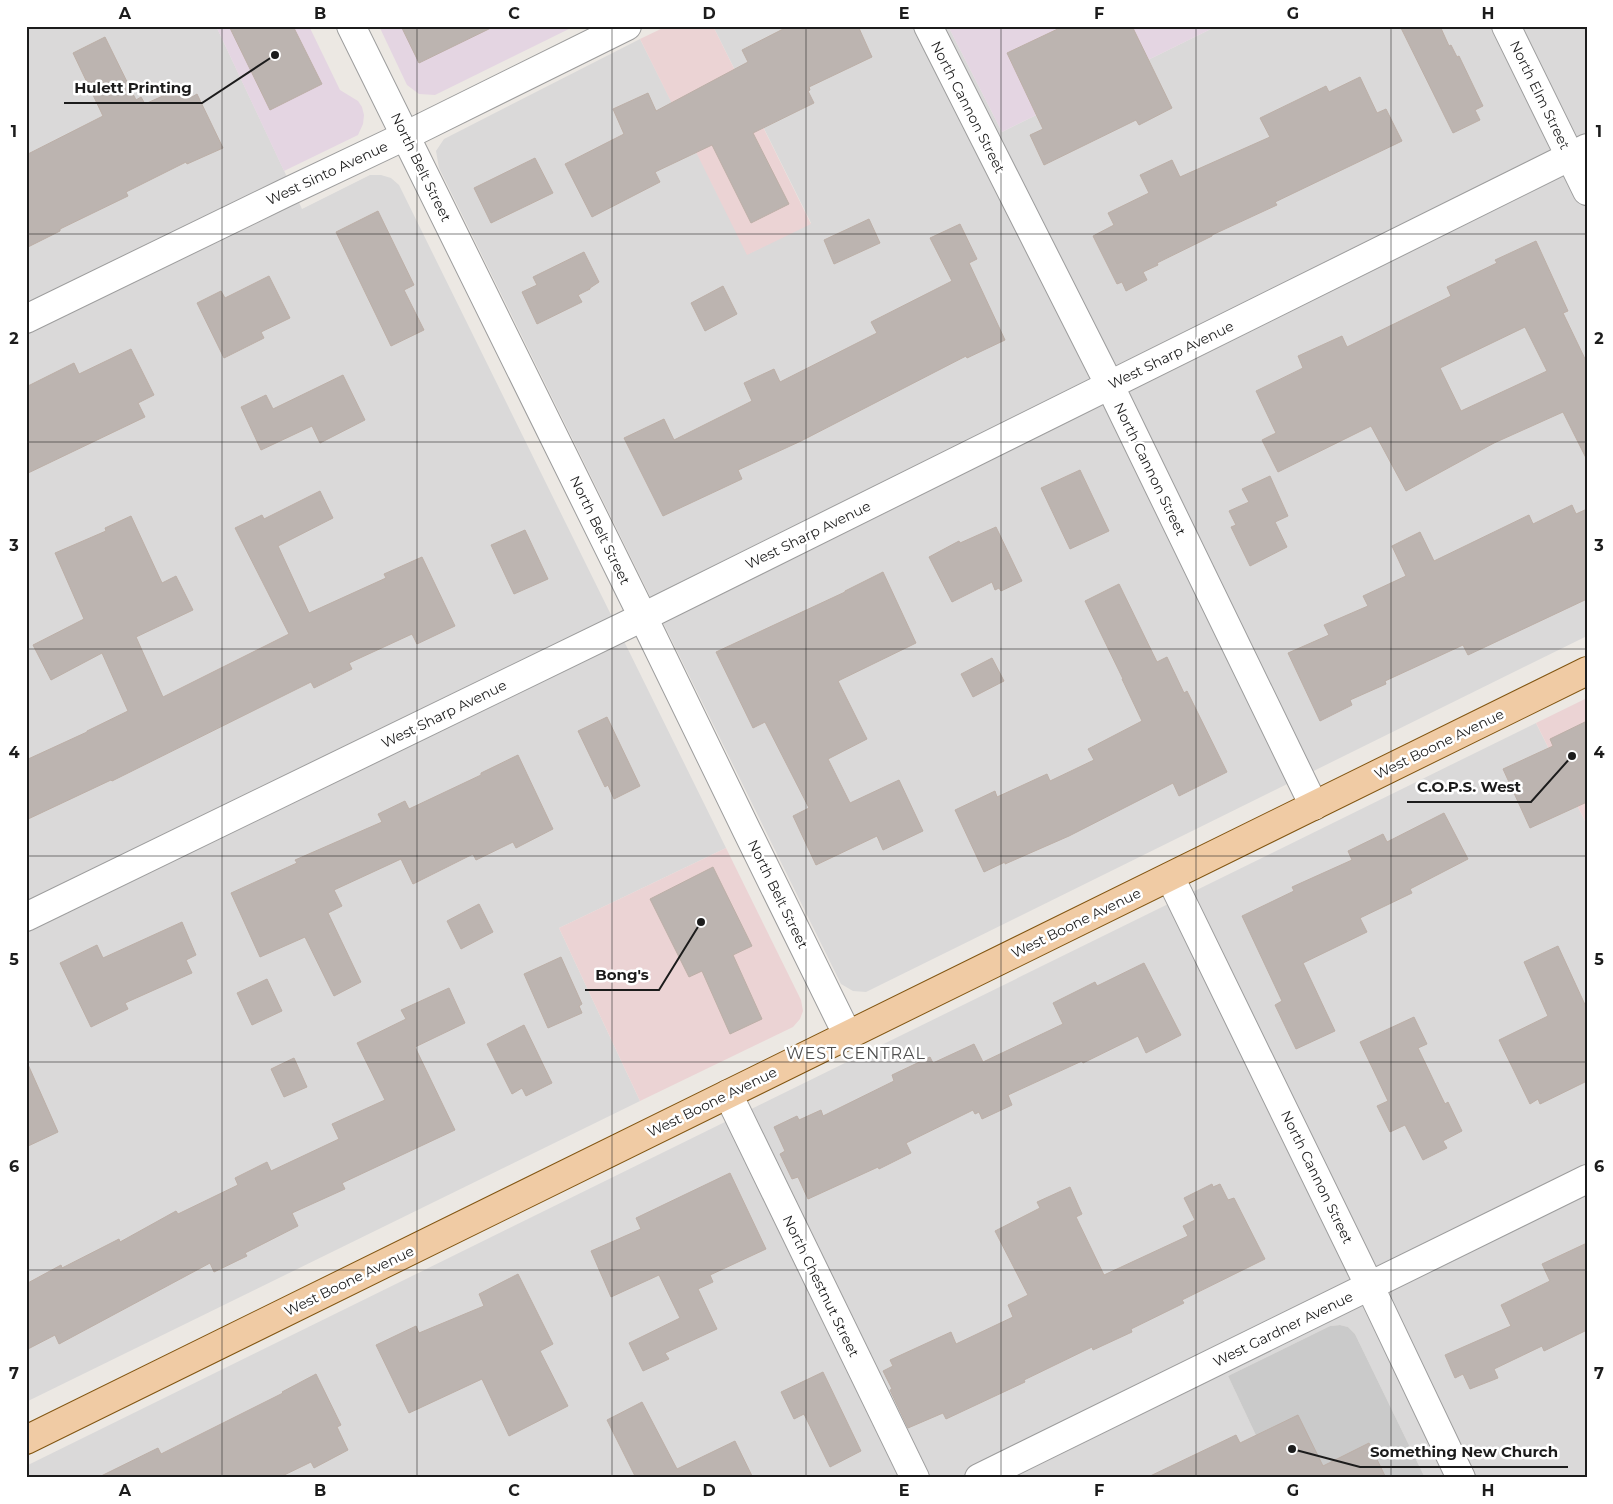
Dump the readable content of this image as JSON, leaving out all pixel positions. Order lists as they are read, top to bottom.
{
  "streets": {
    "main road": ["West Boone Avenue"],
    "street": [
      "North Elm Street",
      "North Cannon Street",
      "North Belt Street",
      "West Sinto Avenue",
      "West Sharp Avenue",
      "North Chestnut Street",
      "West Gardner Avenue"
    ]
  },
  "crossings": [
    ["North Elm Street", "West Sharp Avenue"],
    ["North Cannon Street", "West Sharp Avenue"],
    ["North Cannon Street", "West Boone Avenue"],
    ["North Cannon Street", "West Gardner Avenue"],
    ["North Belt Street", "West Sinto Avenue"],
    ["North Belt Street", "West Sharp Avenue"],
    ["North Belt Street", "West Boone Avenue"],
    ["West Boone Avenue", "North Chestnut Street"]
  ],
  "districts": ["WEST CENTRAL"],
  "places": [
    "Hulett Printing",
    "C.O.P.S. West",
    "Bong's",
    "Something New Church"
  ],
  "grid": {
    "columns": [
      "A",
      "B",
      "C",
      "D",
      "E",
      "F",
      "G",
      "H"
    ],
    "rows": [
      "1",
      "2",
      "3",
      "4",
      "5",
      "6",
      "7"
    ]
  }
}
